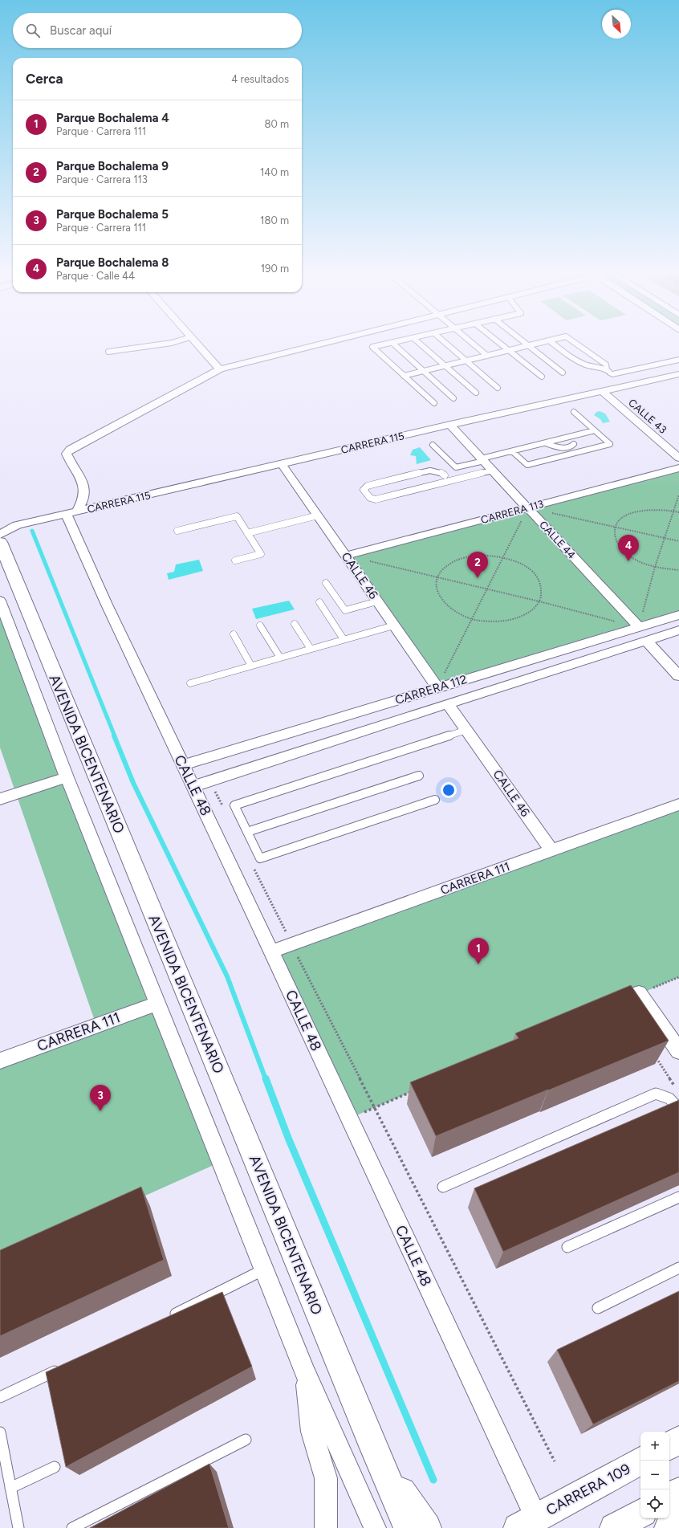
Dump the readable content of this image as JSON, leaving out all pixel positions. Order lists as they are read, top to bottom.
{
  "streets": {
    "main road": ["AVENIDA BICENTENARIO", "CARRERA 109"],
    "street": [
      "CALLE 43",
      "CARRERA 115",
      "CARRERA 113",
      "CALLE 44",
      "CALLE 46",
      "CARRERA 112",
      "CALLE 48",
      "CARRERA 111"
    ]
  },
  "crossings": [
    ["CALLE 43", "CARRERA 115"],
    ["CARRERA 115", "CALLE 44"],
    ["CARRERA 115", "CALLE 46"],
    ["CARRERA 115", "CALLE 48"],
    ["CARRERA 113", "CALLE 44"],
    ["CARRERA 113", "CALLE 46"],
    ["CALLE 44", "CARRERA 112"],
    ["CALLE 46", "CARRERA 112"],
    ["CALLE 46", "CARRERA 111"],
    ["CARRERA 112", "CALLE 48"],
    ["CALLE 48", "CARRERA 111"],
    ["CALLE 48", "CARRERA 109"]
  ],
  "north": "bottom right",
  "page": {
    "search": "Buscar aquí",
    "heading": ["Cerca", "4 resultados"],
    "list": [
      {
        "mark": "1",
        "name": "Parque Bochalema 4",
        "note": "Parque · Carrera 111",
        "value": "80 m"
      },
      {
        "mark": "2",
        "name": "Parque Bochalema 9",
        "note": "Parque · Carrera 113",
        "value": "140 m"
      },
      {
        "mark": "3",
        "name": "Parque Bochalema 5",
        "note": "Parque · Carrera 111",
        "value": "180 m"
      },
      {
        "mark": "4",
        "name": "Parque Bochalema 8",
        "note": "Parque · Calle 44",
        "value": "190 m"
      }
    ],
    "pins": [
      "4",
      "2",
      "1",
      "3"
    ],
    "map_buttons": ["+", "−"]
  }
}
